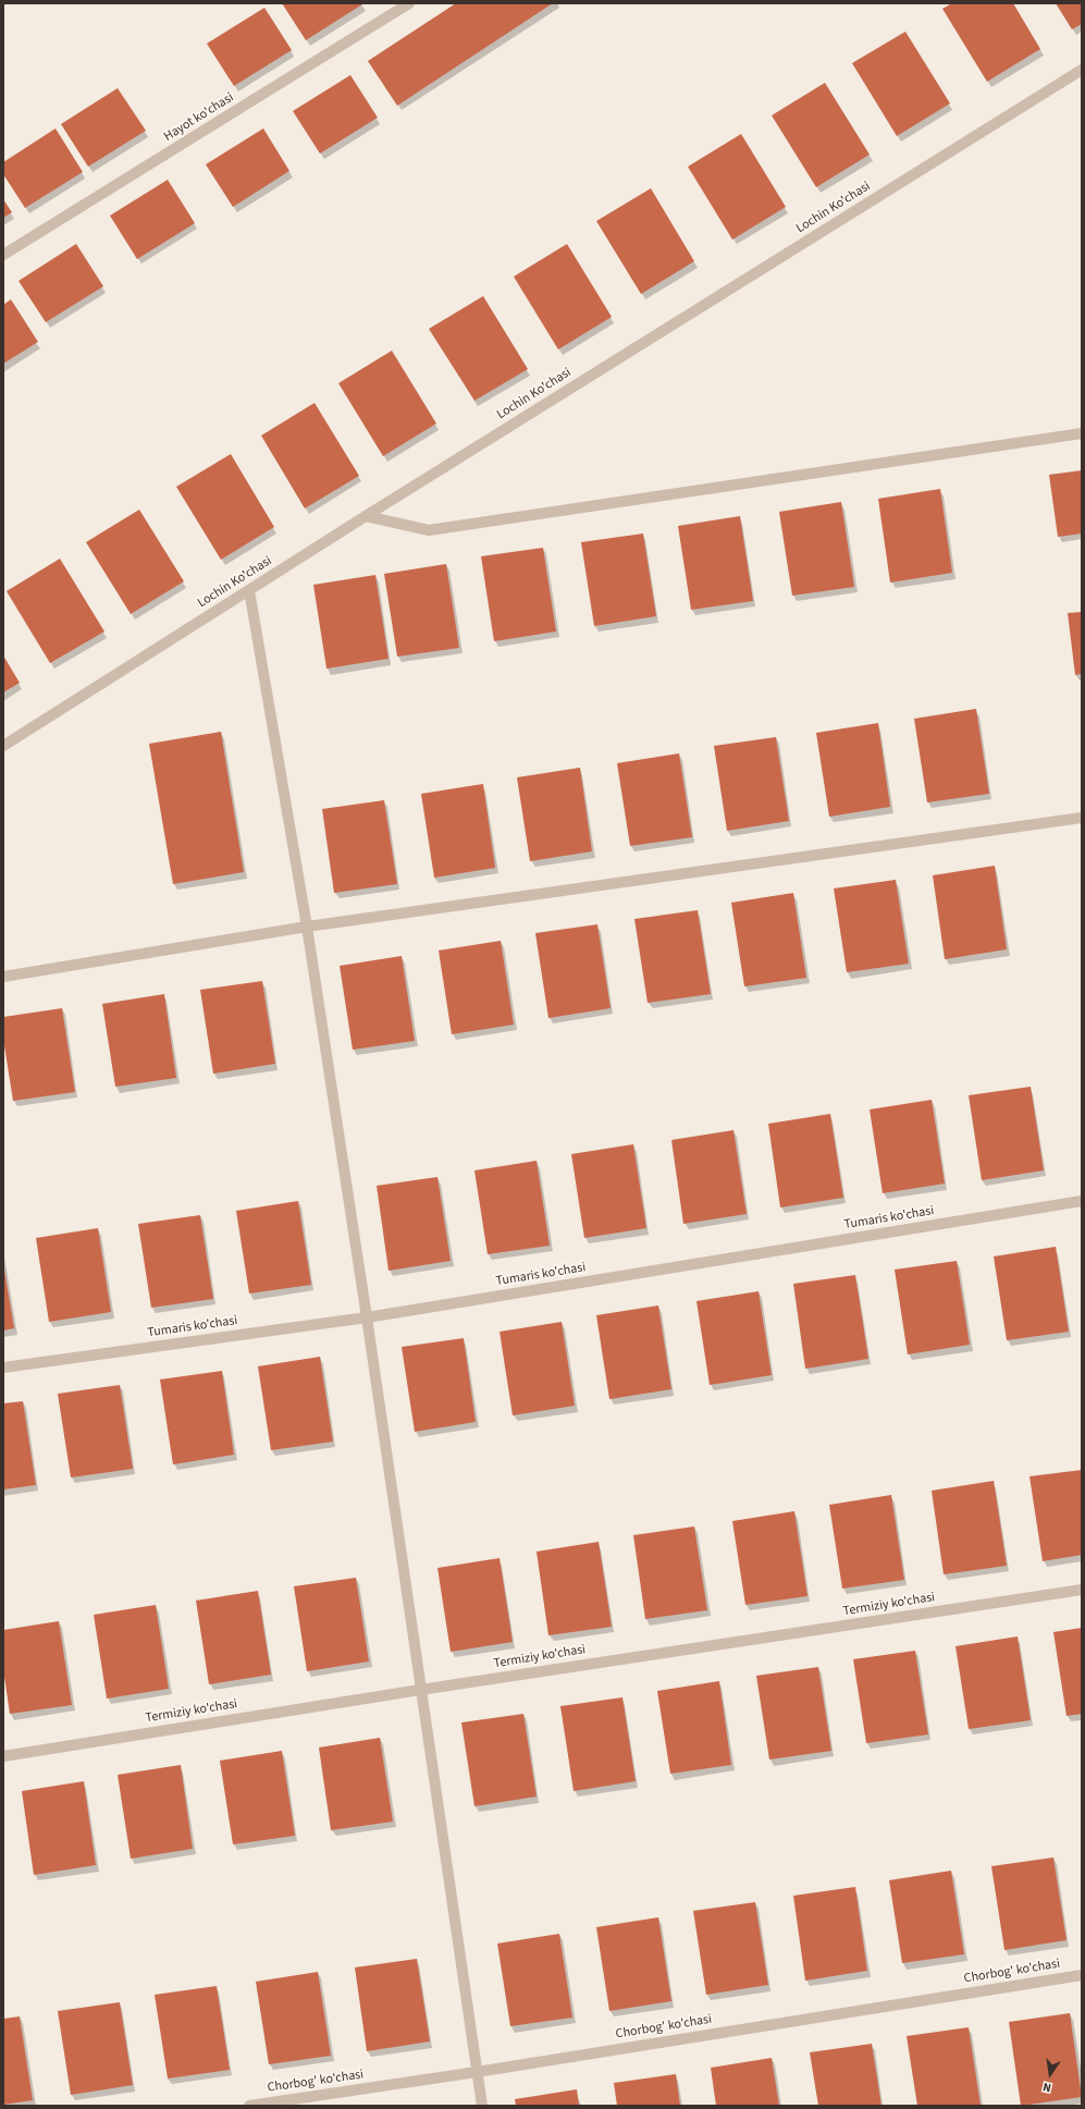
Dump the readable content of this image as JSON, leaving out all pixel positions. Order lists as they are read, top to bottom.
{
  "streets": {
    "street": [
      "Hayot ko'chasi",
      "Lochin Ko'chasi",
      "Tumaris ko'chasi",
      "Termiziy ko'chasi",
      "Chorbog' ko'chasi"
    ]
  },
  "north": "bottom"
}
